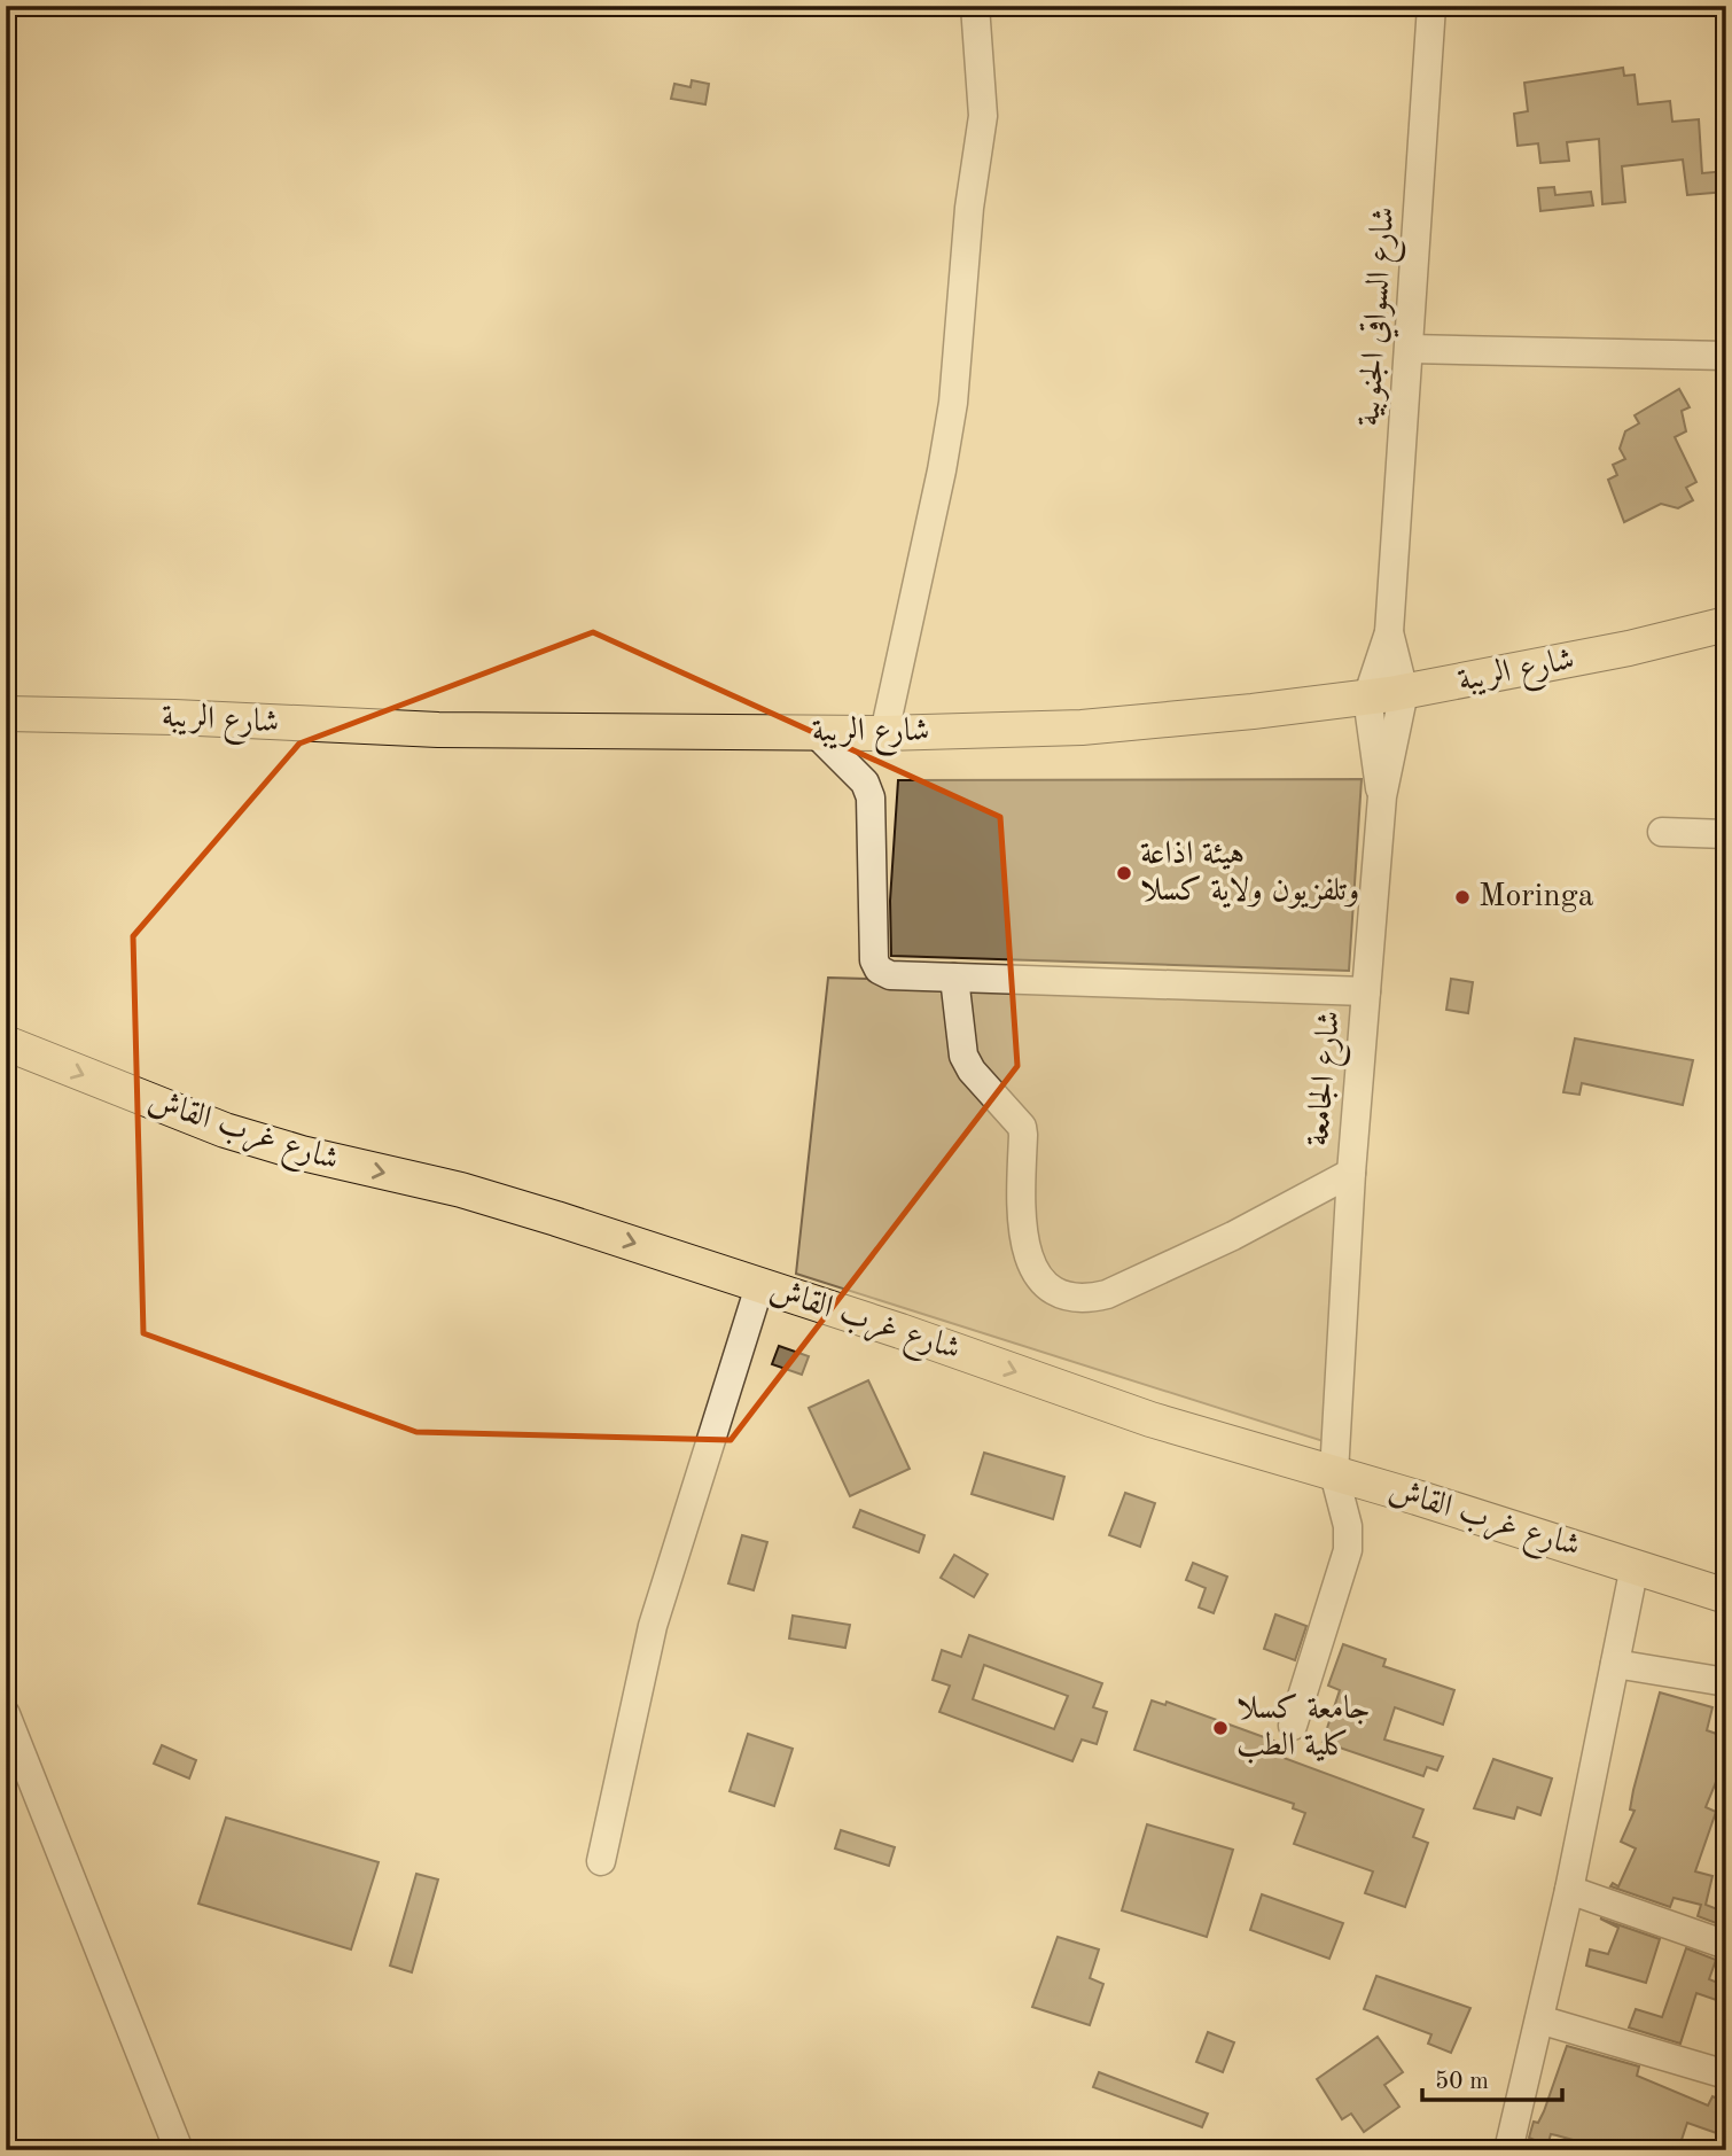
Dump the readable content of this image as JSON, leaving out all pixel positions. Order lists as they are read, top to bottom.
{
  "streets": {
    "main road": ["شارع الريبة", "شارع غرب القاش"],
    "street": ["شارع السواقي الجنوبية", "شارع الجامعة"]
  },
  "crossings": [
    ["شارع السواقي الجنوبية", "شارع الريبة"],
    ["شارع السواقي الجنوبية", "شارع الجامعة"],
    ["شارع الريبة", "شارع الجامعة"],
    ["شارع الجامعة", "شارع غرب القاش"]
  ],
  "one_way": ["شارع غرب القاش"],
  "places": ["هيئة اذاعة وتلفزيون ولاية كسلا", "Moringa", "جامعة كسلا كلية الطب"],
  "scale_bar": "50 m"
}
